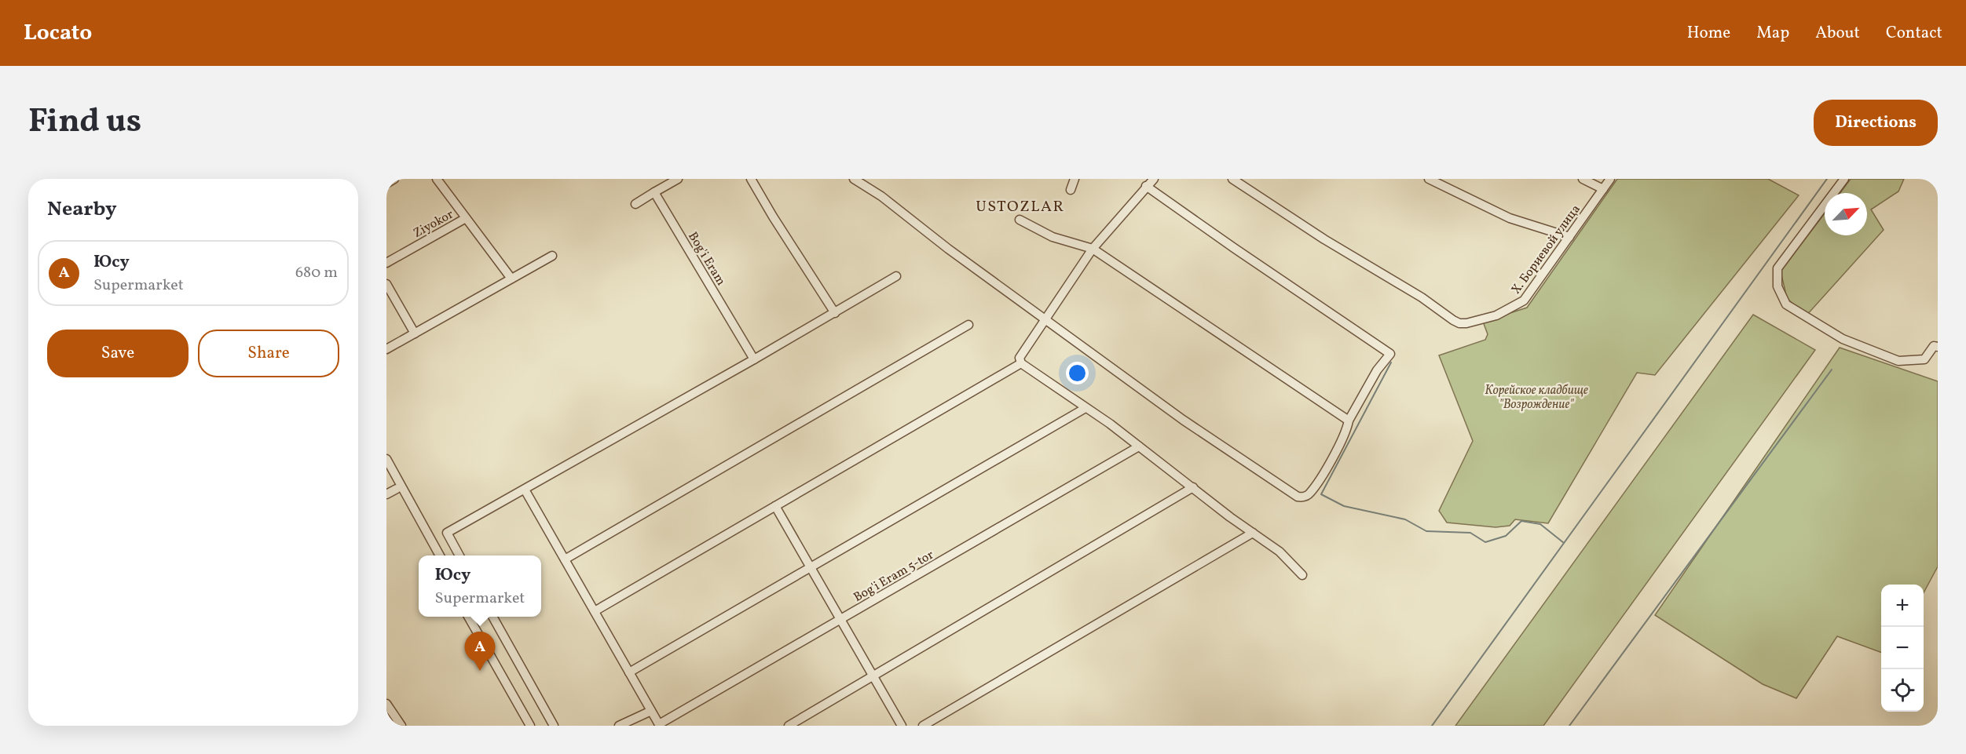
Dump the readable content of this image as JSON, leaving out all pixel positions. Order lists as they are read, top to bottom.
{
  "streets": {
    "street": [
      "Ziyokor",
      "Х. Бориевой улица",
      "Bog'i Eram",
      "Bog'i Eram 5-tor"
    ]
  },
  "districts": ["USTOZLAR"],
  "parks": ["Корейское кладбище \"Возрождение\""],
  "north": "top right",
  "page": {
    "header": "Locato",
    "nav": [
      "Home",
      "Map",
      "About",
      "Contact"
    ],
    "title": "Find us",
    "buttons": [
      "Directions",
      ["Save", "Share"]
    ],
    "heading": "Nearby",
    "list": [
      {
        "mark": "A",
        "name": "Юсу",
        "note": "Supermarket",
        "value": "680 m"
      }
    ],
    "popup": ["Юсу", "Supermarket"],
    "map_buttons": ["+", "−"],
    "pins": "A"
  }
}
